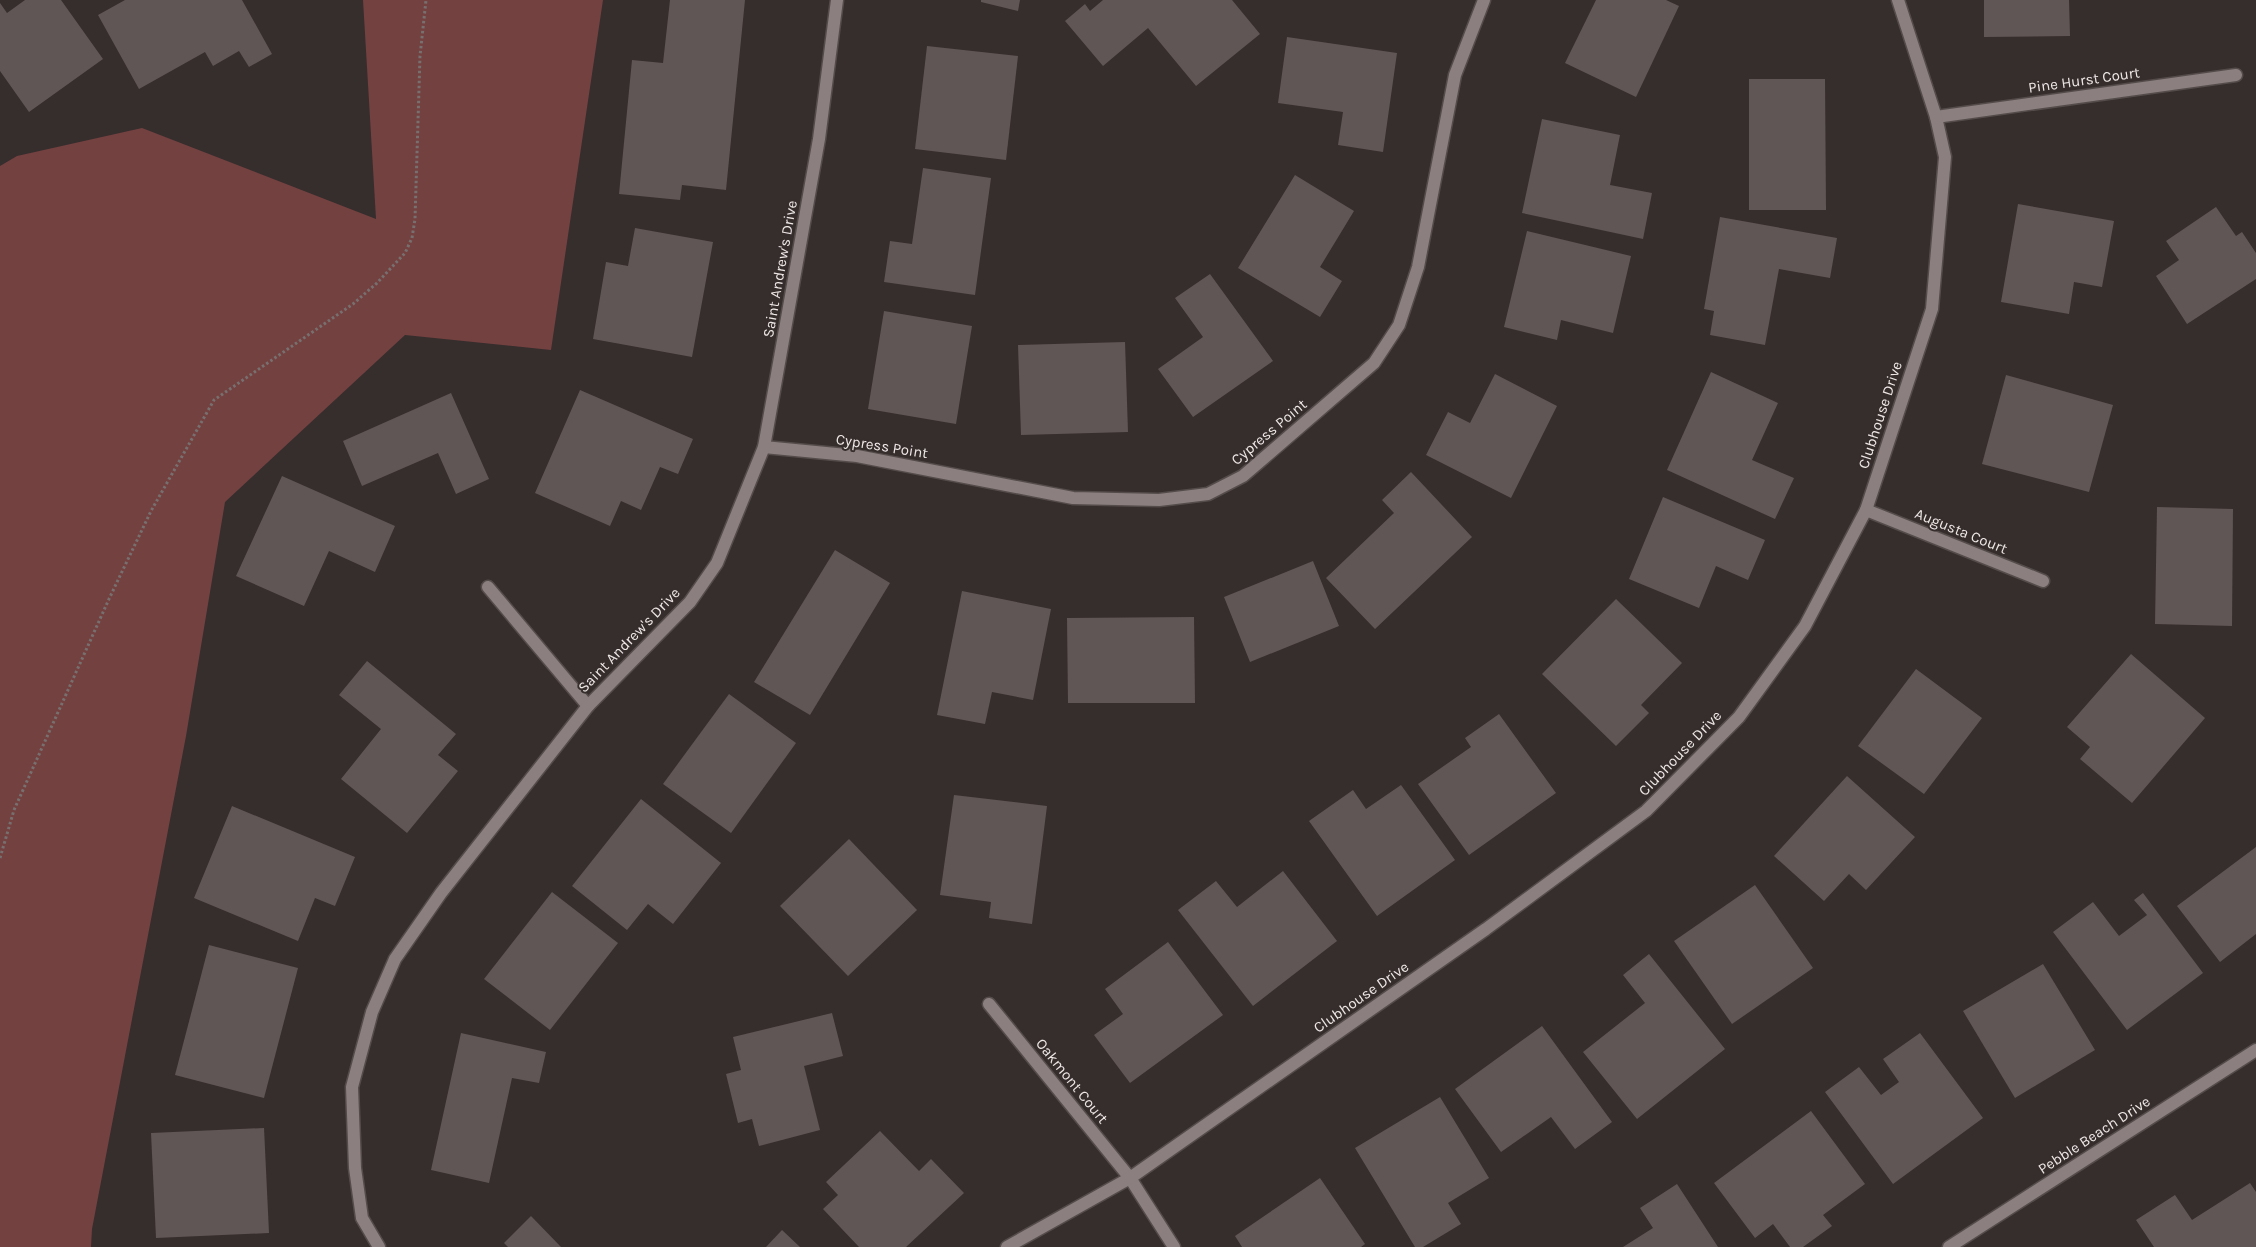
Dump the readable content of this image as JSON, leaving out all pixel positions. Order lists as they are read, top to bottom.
{
  "streets": {
    "street": [
      "Pine Hurst Court",
      "Saint Andrew's Drive",
      "Clubhouse Drive",
      "Cypress Point",
      "Augusta Court",
      "Oakmont Court",
      "Pebble Beach Drive"
    ]
  },
  "crossings": [
    ["Pine Hurst Court", "Clubhouse Drive"],
    ["Saint Andrew's Drive", "Cypress Point"],
    ["Clubhouse Drive", "Augusta Court"],
    ["Clubhouse Drive", "Oakmont Court"]
  ]
}
